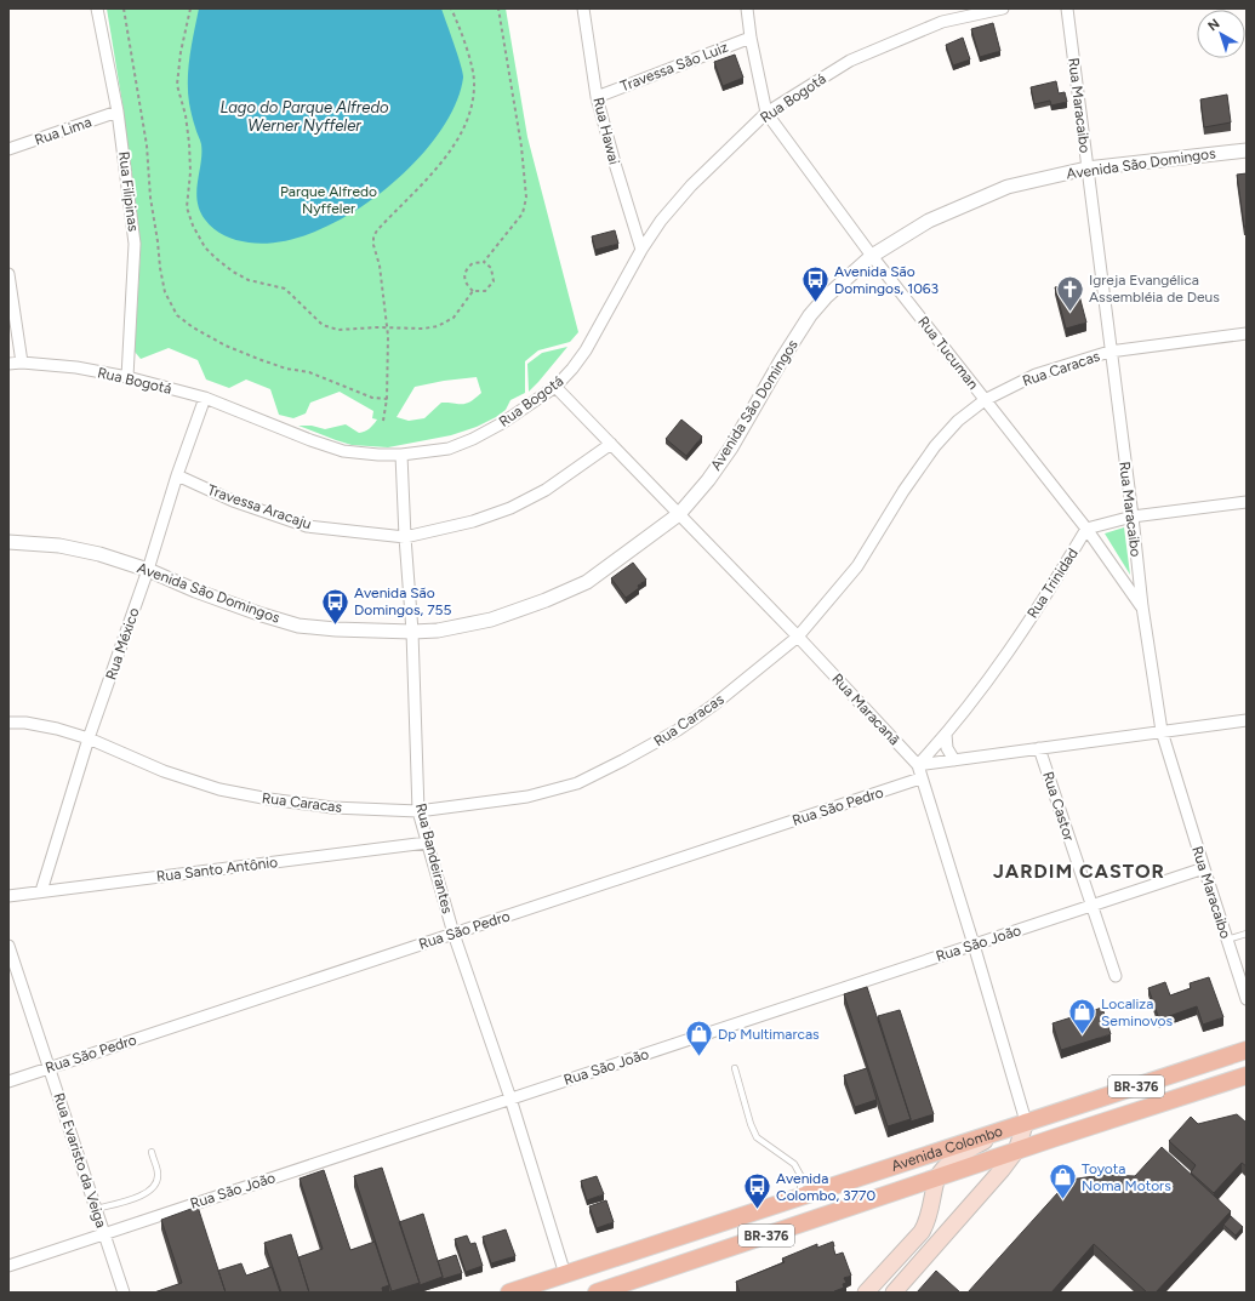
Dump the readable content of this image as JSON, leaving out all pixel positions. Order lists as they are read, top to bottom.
{
  "streets": {
    "main road": ["BR-376", "Avenida Colombo"],
    "street": [
      "Travessa São Luiz",
      "Rua Bogotá",
      "Rua Maracaibo",
      "Rua Lima",
      "Rua Hawai",
      "Avenida São Domingos",
      "Rua Filipinas",
      "Rua Tucuman",
      "Rua Caracas",
      "Travessa Aracaju",
      "Rua Trinidad",
      "Rua México",
      "Rua Maracanã",
      "Rua São Pedro",
      "Rua Castor",
      "Rua Bandeirantes",
      "Rua Santo Antônio",
      "Rua São João",
      "Rua Evaristo da Veiga"
    ]
  },
  "crossings": [
    ["Travessa São Luiz", "Rua Hawai"],
    ["Travessa São Luiz", "Rua Tucuman"],
    ["Rua Bogotá", "Rua Hawai"],
    ["Rua Bogotá", "Rua Filipinas"],
    ["Rua Bogotá", "Rua Tucuman"],
    ["Rua Bogotá", "Rua México"],
    ["Rua Bogotá", "Rua Maracanã"],
    ["Rua Bogotá", "Rua Bandeirantes"],
    ["Rua Maracaibo", "Avenida São Domingos"],
    ["Rua Maracaibo", "Rua Tucuman"],
    ["Rua Maracaibo", "Rua Caracas"],
    ["Rua Maracaibo", "Rua São João"],
    ["Rua Lima", "Rua Filipinas"],
    ["Avenida São Domingos", "Rua Tucuman"],
    ["Avenida São Domingos", "Rua México"],
    ["Avenida São Domingos", "Rua Maracanã"],
    ["Avenida São Domingos", "Rua Bandeirantes"],
    ["Rua Tucuman", "Rua Caracas"],
    ["Rua Tucuman", "Rua Trinidad"],
    ["Rua Caracas", "Rua México"],
    ["Rua Caracas", "Rua Maracanã"],
    ["Rua Caracas", "Rua Bandeirantes"],
    ["Travessa Aracaju", "Rua México"],
    ["Travessa Aracaju", "Rua Maracanã"],
    ["Travessa Aracaju", "Rua Bandeirantes"],
    ["Rua Trinidad", "Rua Maracanã"],
    ["Rua México", "Rua Santo Antônio"],
    ["Rua Maracanã", "Rua São Pedro"],
    ["Rua Maracanã", "Rua São João"],
    ["Rua Maracanã", "Avenida Colombo"],
    ["Rua São Pedro", "Rua Bandeirantes"],
    ["Rua São Pedro", "Rua Evaristo da Veiga"],
    ["Rua Castor", "Rua São João"],
    ["Rua Bandeirantes", "Rua Santo Antônio"],
    ["Rua Bandeirantes", "Rua São João"],
    ["Rua Bandeirantes", "Avenida Colombo"],
    ["Rua São João", "Rua Evaristo da Veiga"]
  ],
  "districts": ["JARDIM CASTOR"],
  "water": ["Lago do Parque Alfredo Werner Nyffeler"],
  "parks": ["Parque Alfredo Nyffeler"],
  "places": {
    "bus stop": ["Avenida São Domingos, 1063", "Avenida São Domingos, 755", "Avenida Colombo, 3770"],
    "church": ["Igreja Evangélica Assembléia de Deus"],
    "shop": ["Localiza Seminovos", "Dp Multimarcas", "Toyota Noma Motors"]
  },
  "north": "top left"
}
